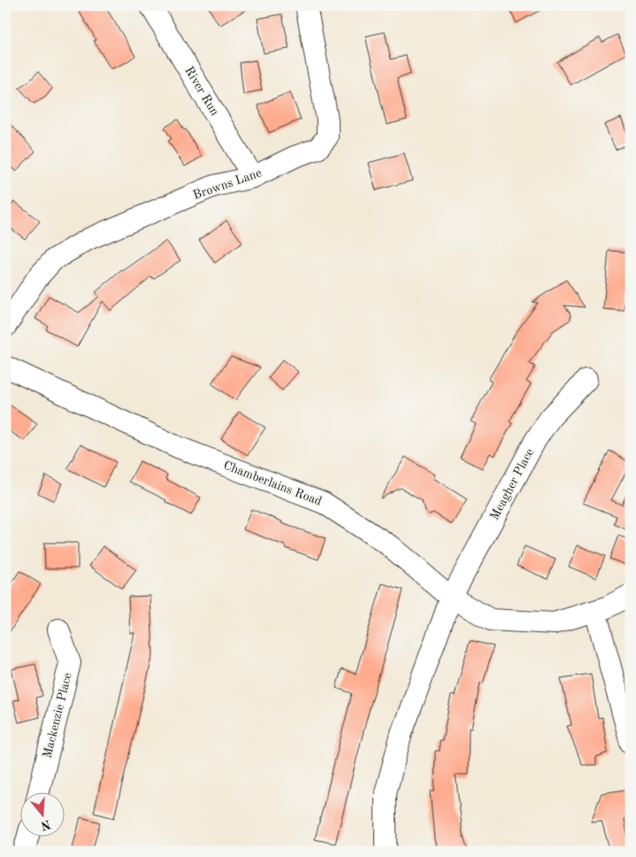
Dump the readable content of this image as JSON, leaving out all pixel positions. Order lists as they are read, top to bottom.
{
  "streets": {
    "street": [
      "River Run",
      "Browns Lane",
      "Chamberlains Road",
      "Meagher Place",
      "Mackenzie Place"
    ]
  },
  "crossings": [
    ["River Run", "Browns Lane"],
    ["Chamberlains Road", "Meagher Place"]
  ],
  "north": "bottom"
}
